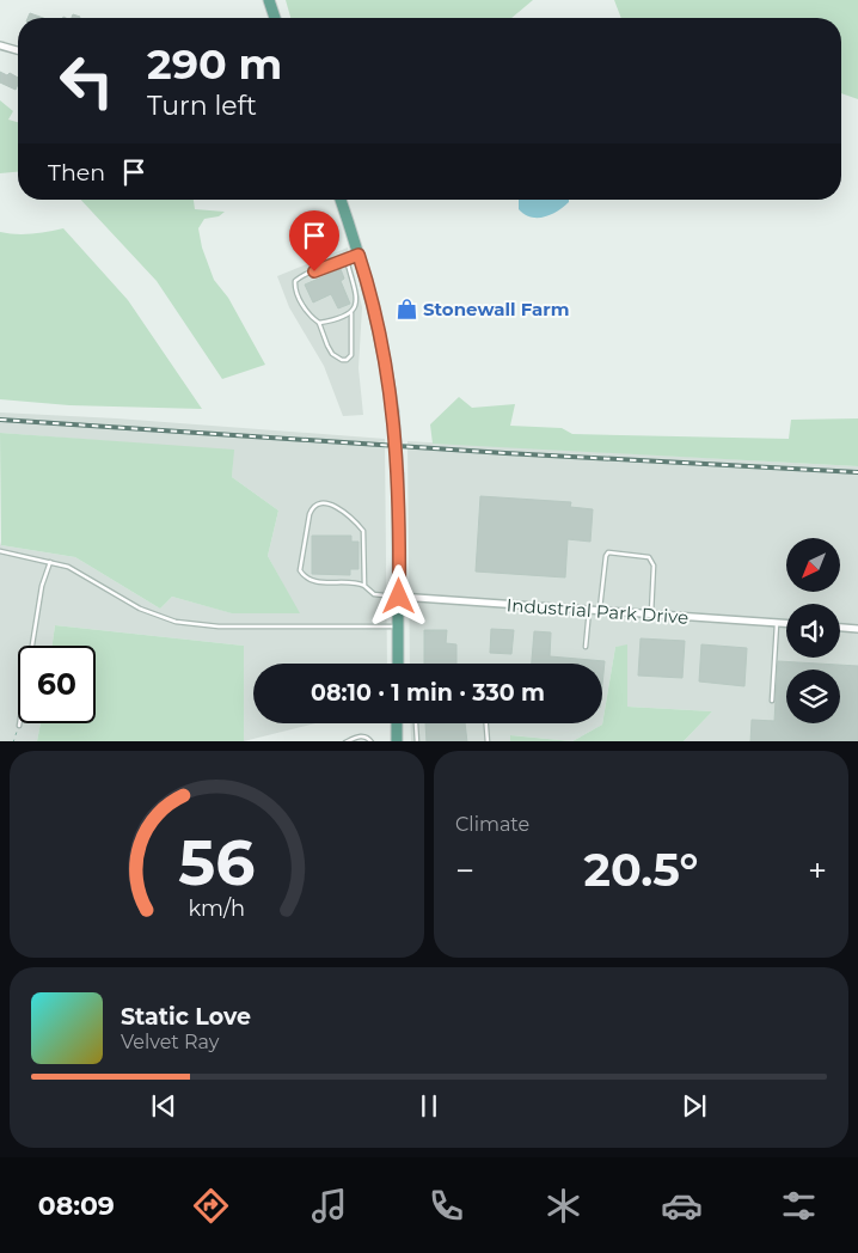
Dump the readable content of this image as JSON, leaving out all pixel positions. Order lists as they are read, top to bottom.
{
  "streets": {
    "street": ["Industrial Park Drive"]
  },
  "places": {
    "shop": ["Stonewall Farm"]
  },
  "north": "bottom left",
  "page": {
    "turn": ["290 m", "Turn left"],
    "then": "Then",
    "limit": "60",
    "trip": "08:10 · 1 min · 330 m",
    "tile": "Climate",
    "heat": ["−", "20.5°", "+"],
    "song": ["Static Love", "Velvet Ray"],
    "tabs": "08:09",
    "gauge": ["56", "km/h"]
  }
}
